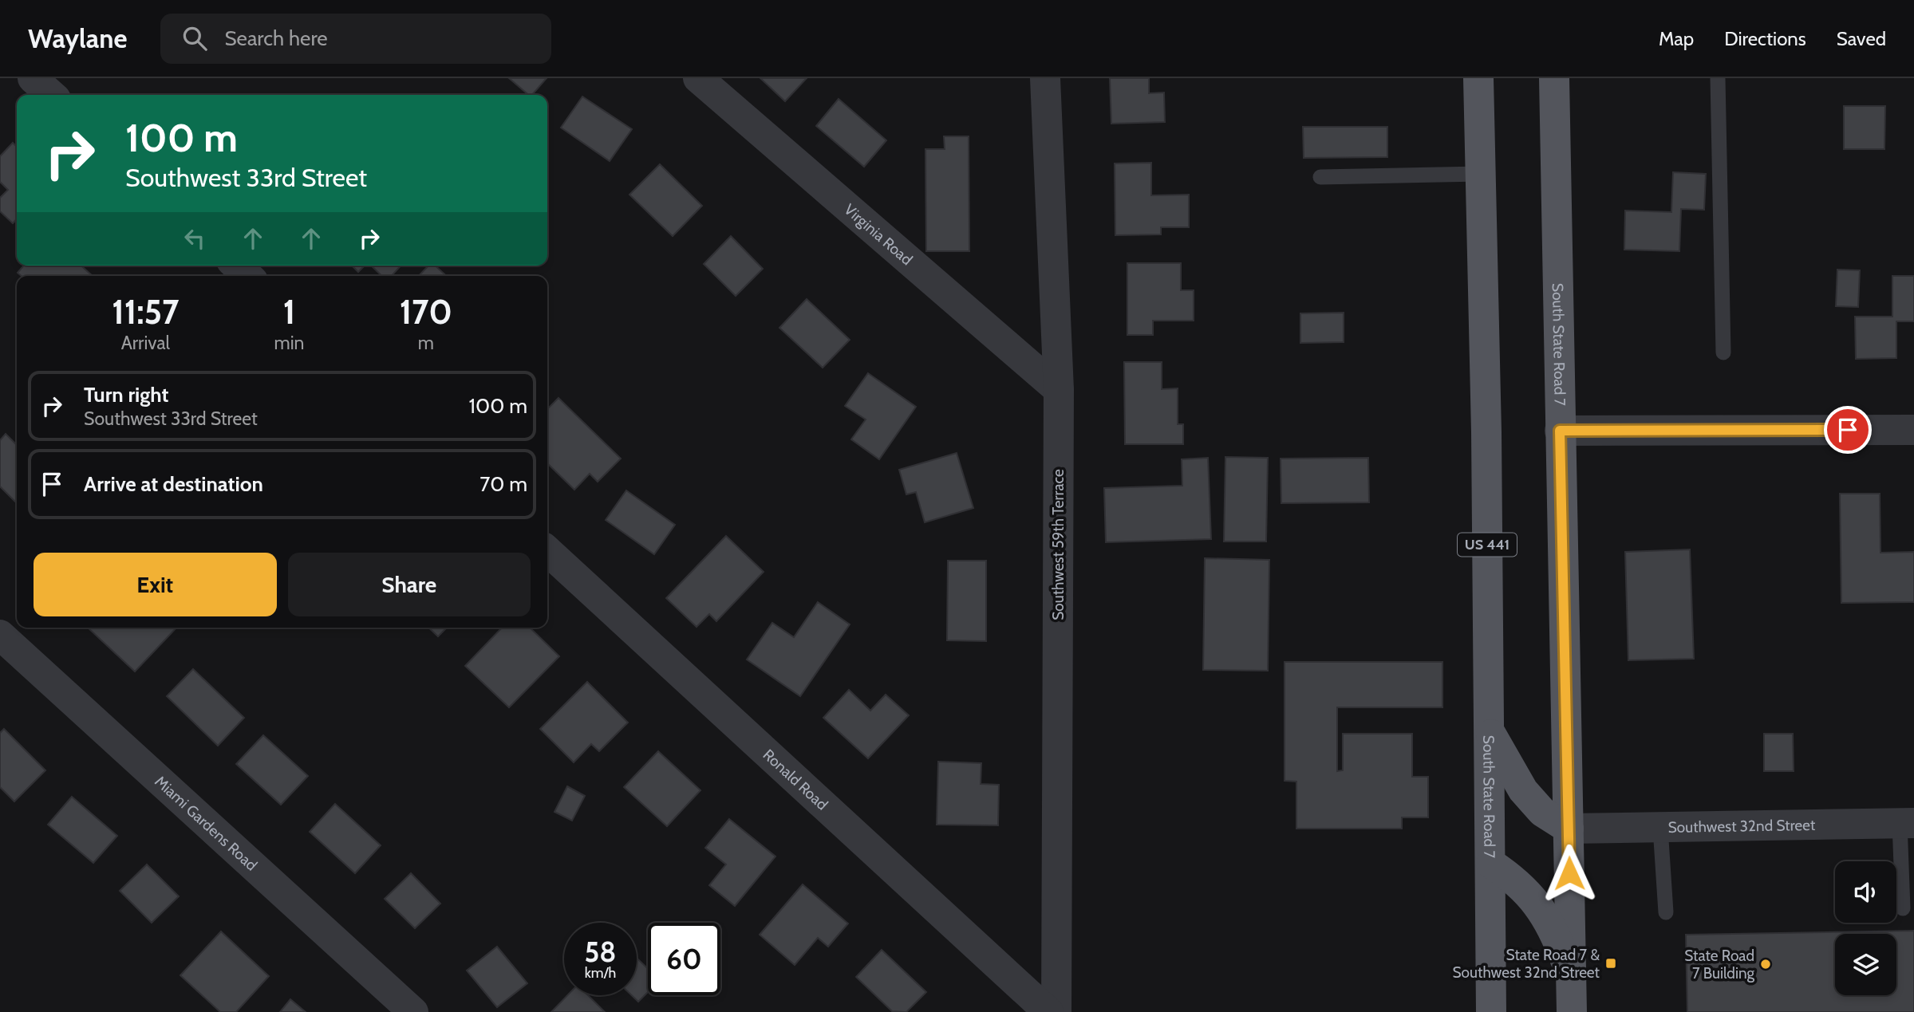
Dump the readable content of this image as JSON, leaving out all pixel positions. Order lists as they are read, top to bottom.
{
  "streets": {
    "main road": ["South State Road 7", "US 441"],
    "street": [
      "Virginia Road",
      "Southwest 59th Terrace",
      "Ronald Road",
      "Miami Gardens Road",
      "Southwest 32nd Street"
    ]
  },
  "crossings": [
    ["Virginia Road", "Southwest 59th Terrace"],
    ["South State Road 7", "Southwest 32nd Street"]
  ],
  "places": {
    "transit": ["State Road 7 & Southwest 32nd Street"],
    "other": ["State Road 7 Building"]
  },
  "page": {
    "header": "Waylane",
    "search": "Search here",
    "nav": ["Map", "Directions", "Saved"],
    "turn": ["100 m", "Southwest 33rd Street"],
    "eta": [
      "11:57",
      "Arrival",
      "1",
      "min",
      "170",
      "m"
    ],
    "list": [
      {
        "name": "Turn right",
        "note": "Southwest 33rd Street",
        "value": "100 m"
      },
      {
        "name": "Arrive at destination",
        "value": "70 m"
      }
    ],
    "buttons": ["Exit", "Share"],
    "speed": "58 km/h",
    "limit": "60"
  }
}
